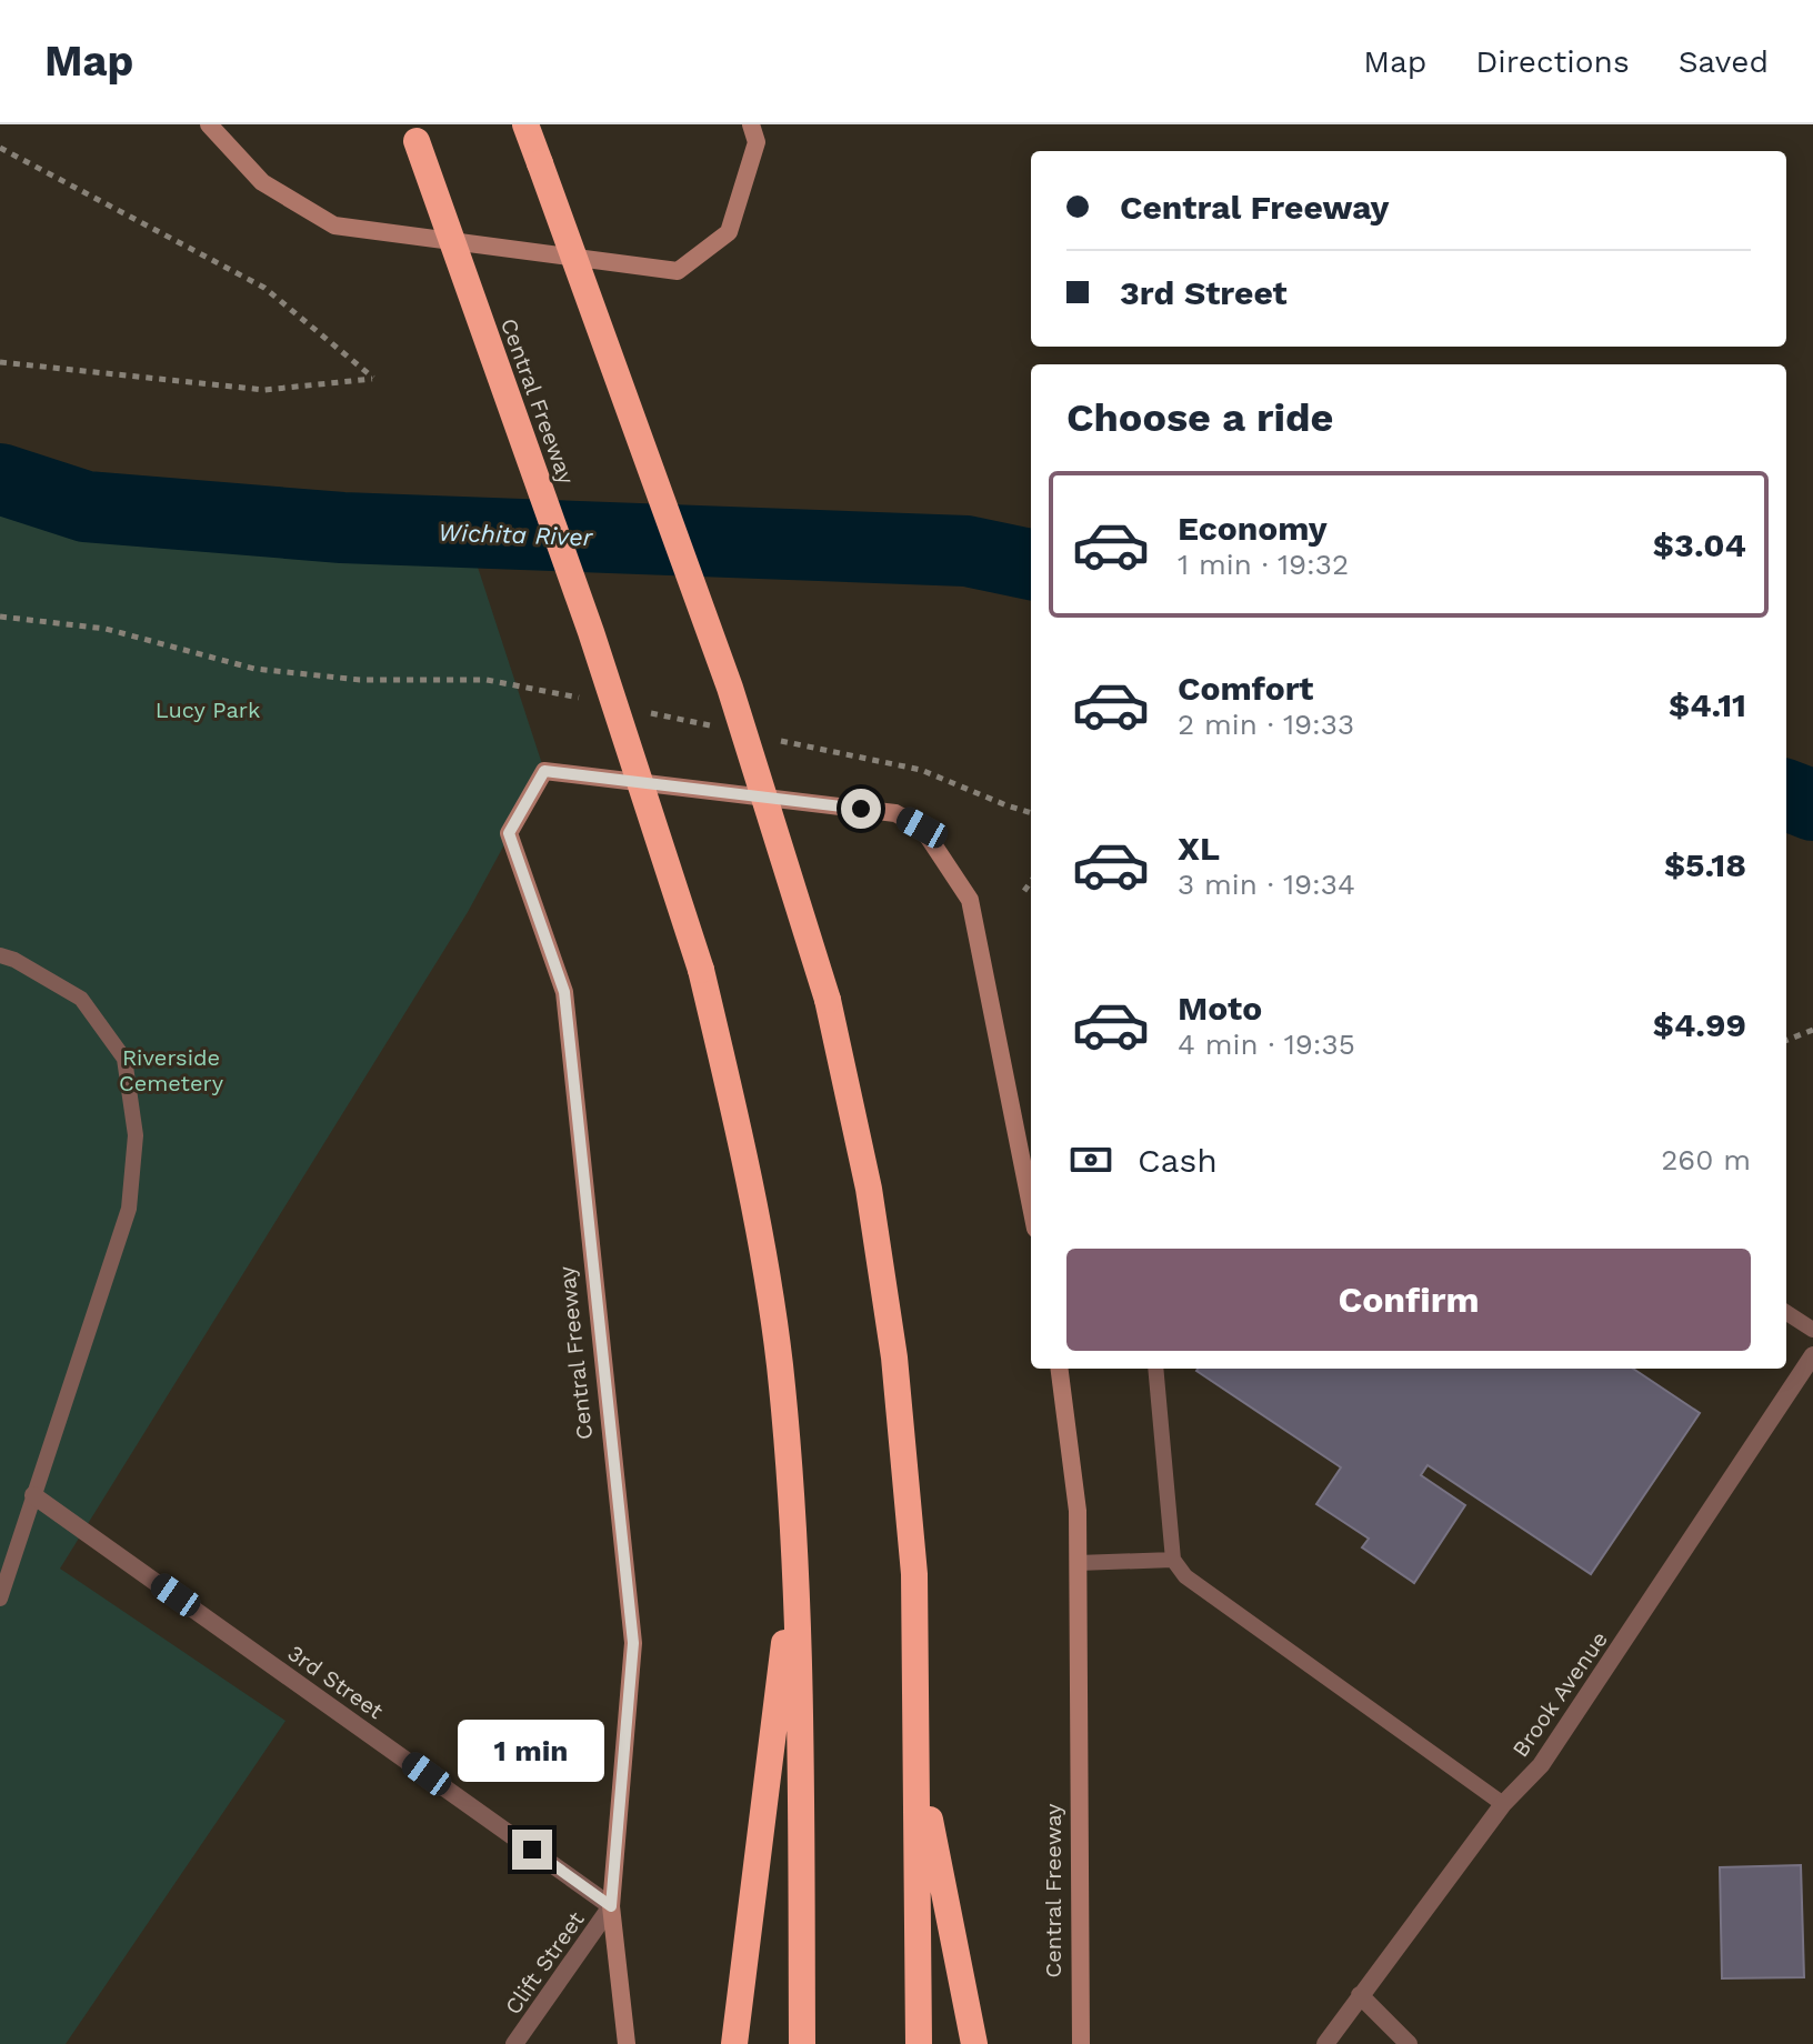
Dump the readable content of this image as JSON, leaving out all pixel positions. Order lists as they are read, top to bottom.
{
  "streets": {
    "highway": ["Central Freeway"],
    "street": ["3rd Street", "Brook Avenue", "Clift Street"]
  },
  "crossings": [
    ["Central Freeway", "3rd Street"],
    ["Central Freeway", "Clift Street"],
    ["3rd Street", "Clift Street"]
  ],
  "water": ["Wichita River"],
  "parks": ["Lucy Park", "Riverside Cemetery"],
  "page": {
    "header": "Map",
    "nav": ["Map", "Directions", "Saved"],
    "banner": ["Central Freeway", "3rd Street"],
    "heading": "Choose a ride",
    "list": [
      {
        "name": "Economy",
        "note": "1 min · 19:32",
        "value": "$3.04"
      },
      {
        "name": "Comfort",
        "note": "2 min · 19:33",
        "value": "$4.11"
      },
      {
        "name": "XL",
        "note": "3 min · 19:34",
        "value": "$5.18"
      },
      {
        "name": "Moto",
        "note": "4 min · 19:35",
        "value": "$4.99"
      }
    ],
    "pay": ["Cash", "260 m"],
    "buttons": "Confirm",
    "bubble": "1 min"
  }
}
